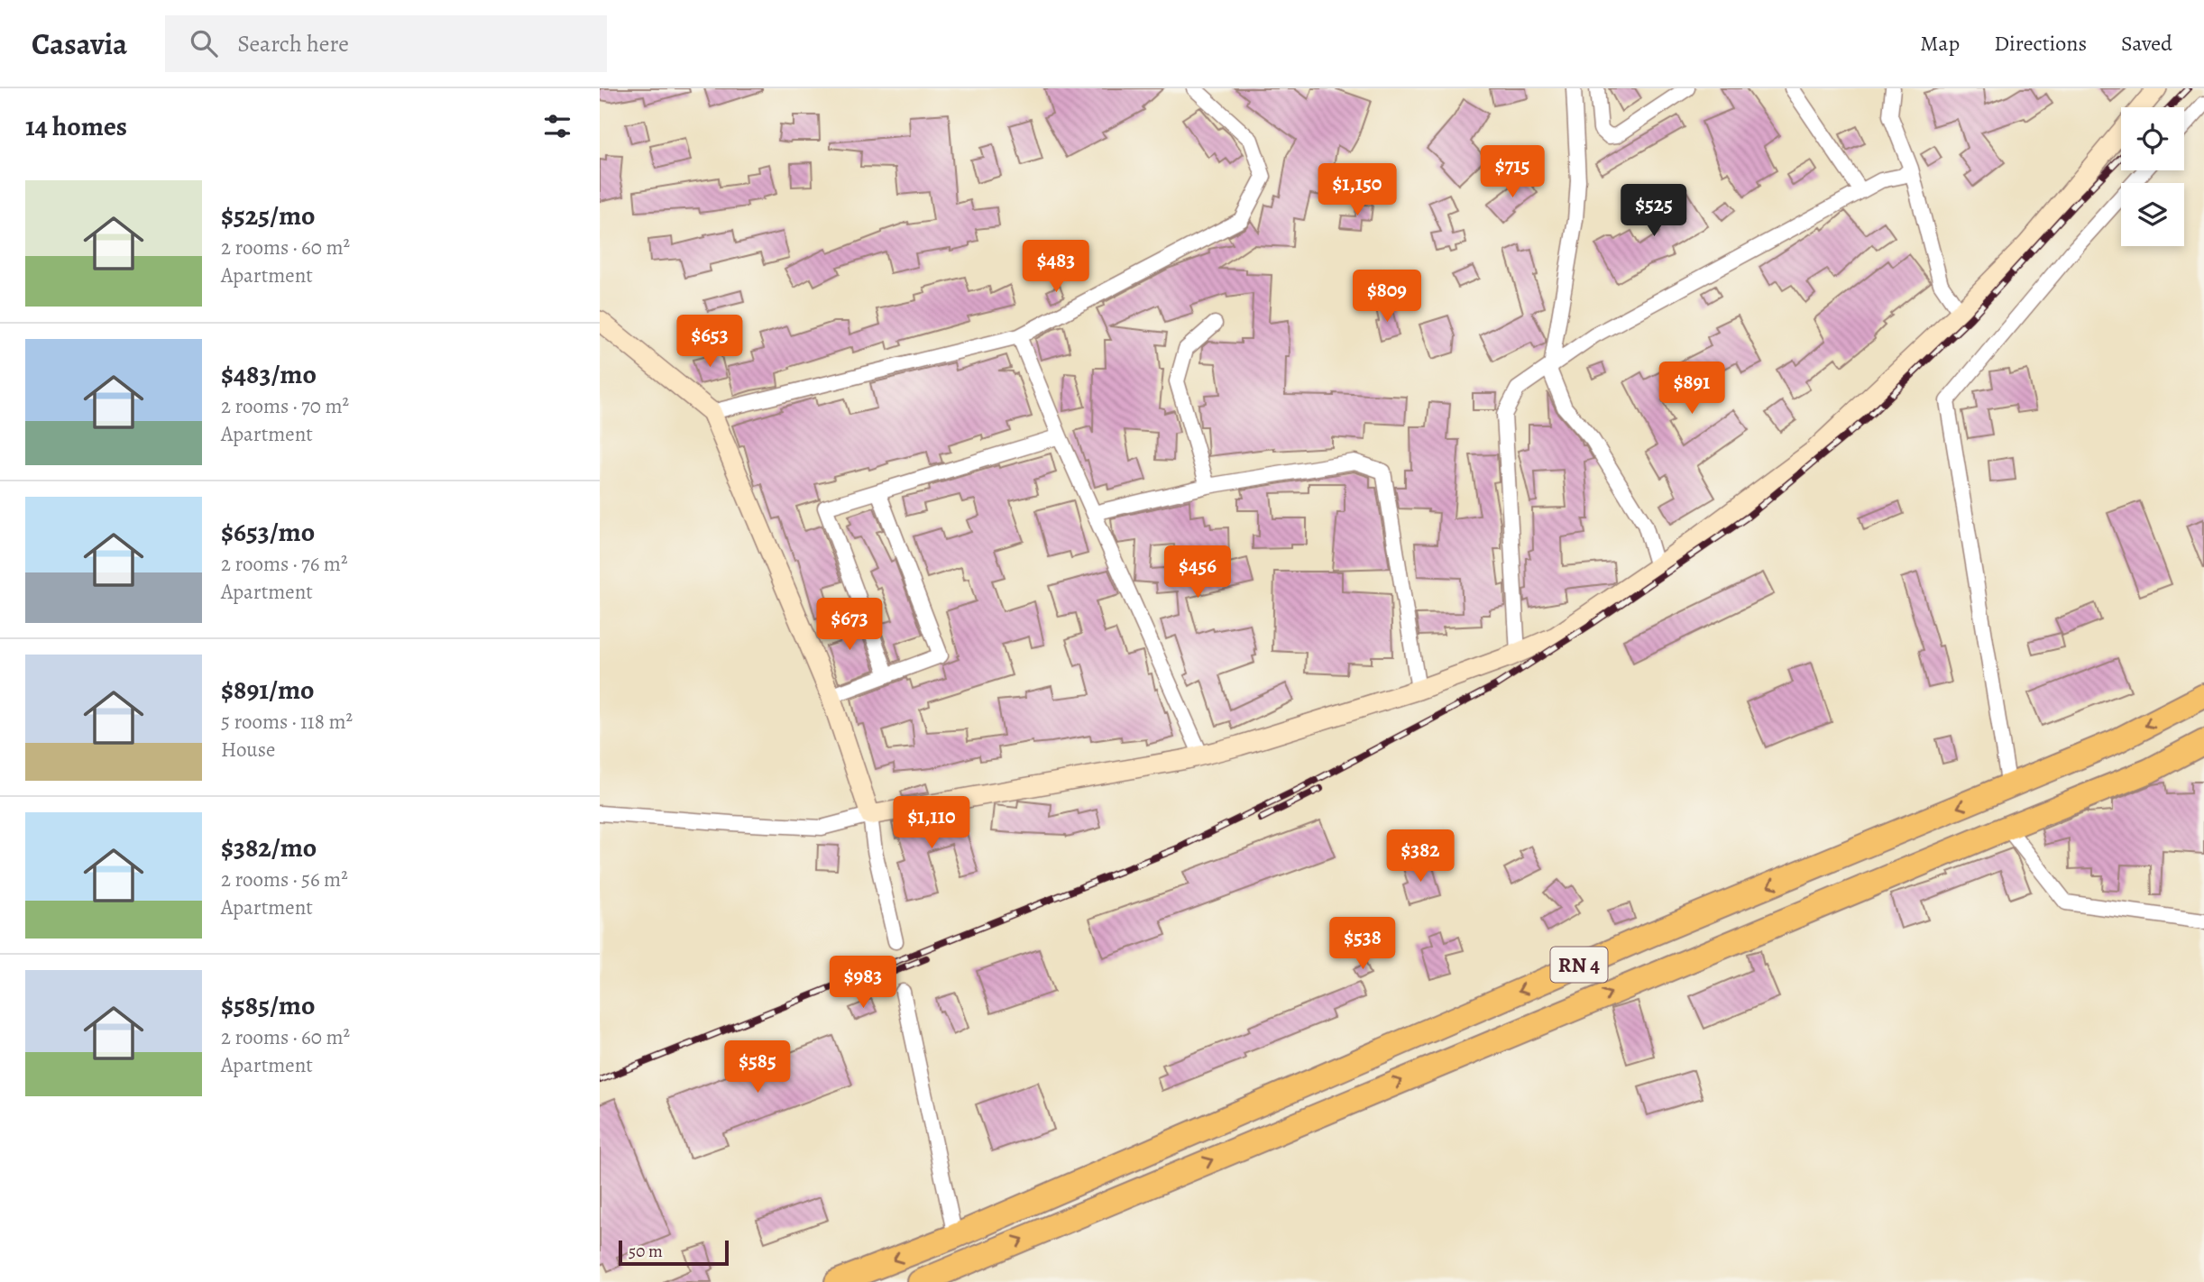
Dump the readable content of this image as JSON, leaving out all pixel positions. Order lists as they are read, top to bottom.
{
  "streets": {
    "highway": ["RN 4"]
  },
  "scale_bar": "50 m",
  "page": {
    "header": "Casavia",
    "search": "Search here",
    "nav": ["Map", "Directions", "Saved"],
    "heading": "14 homes",
    "price": [
      "$715",
      "$1,150",
      "$525",
      "$483",
      "$809",
      "$653",
      "$891",
      "$456",
      "$673",
      "$1,110",
      "$382",
      "$538",
      "$983",
      "$585"
    ],
    "list": [
      {
        "name": "$525/mo",
        "note": "2 rooms · 60 m² · Apartment"
      },
      {
        "name": "$483/mo",
        "note": "2 rooms · 70 m² · Apartment"
      },
      {
        "name": "$653/mo",
        "note": "2 rooms · 76 m² · Apartment"
      },
      {
        "name": "$891/mo",
        "note": "5 rooms · 118 m² · House"
      },
      {
        "name": "$382/mo",
        "note": "2 rooms · 56 m² · Apartment"
      },
      {
        "name": "$585/mo",
        "note": "2 rooms · 60 m² · Apartment"
      }
    ],
    "scale": "50 m"
  }
}
